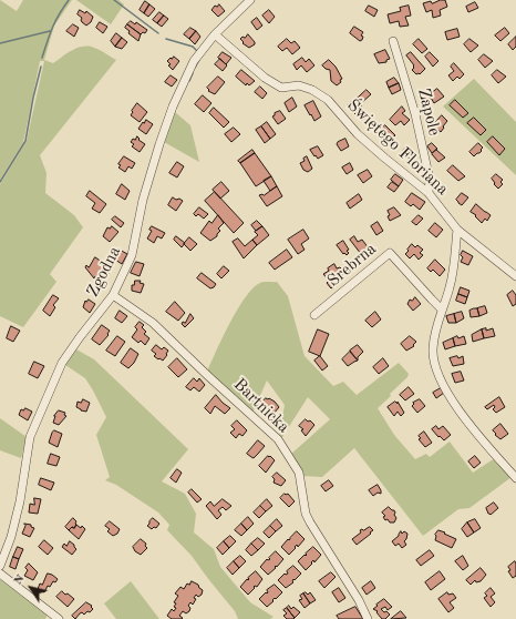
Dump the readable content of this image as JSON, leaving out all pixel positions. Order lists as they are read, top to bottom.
{
  "streets": {
    "street": [
      "Zapole",
      "Świętego Floriana",
      "Srebrna",
      "Zgodna",
      "Bartnicka"
    ]
  },
  "crossings": [
    ["Zapole", "Świętego Floriana"],
    ["Świętego Floriana", "Zgodna"],
    ["Zgodna", "Bartnicka"]
  ],
  "north": "top left"
}
